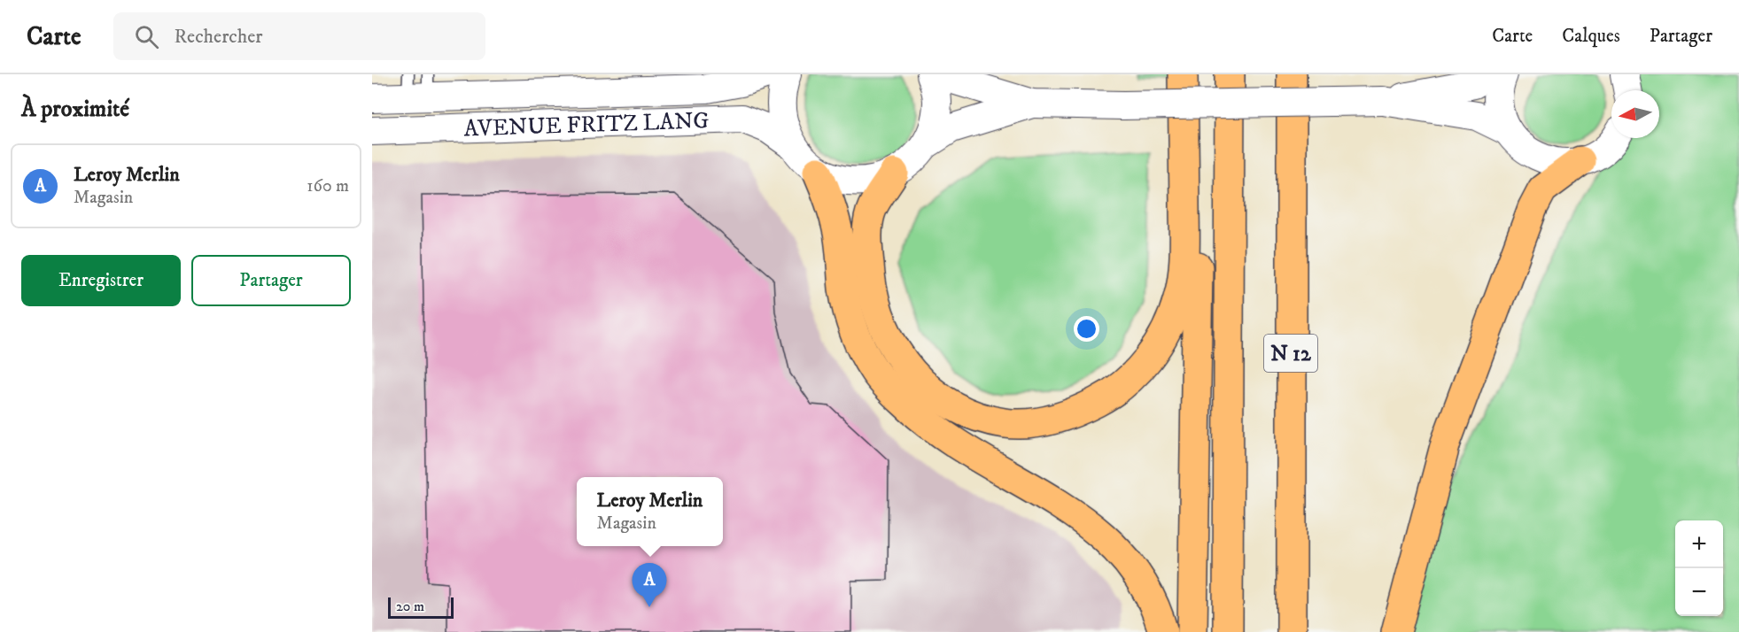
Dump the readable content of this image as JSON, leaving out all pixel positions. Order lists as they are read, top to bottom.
{
  "streets": {
    "highway": ["N 12"],
    "street": ["AVENUE FRITZ LANG"]
  },
  "scale_bar": "20 m",
  "north": "left",
  "page": {
    "header": "Carte",
    "search": "Rechercher",
    "nav": ["Carte", "Calques", "Partager"],
    "heading": "À proximité",
    "list": [
      {
        "mark": "A",
        "name": "Leroy Merlin",
        "note": "Magasin",
        "value": "160 m"
      }
    ],
    "buttons": ["Enregistrer", "Partager"],
    "popup": ["Leroy Merlin", "Magasin"],
    "map_buttons": ["+", "−"],
    "pins": "A",
    "scale": "20 m"
  }
}
